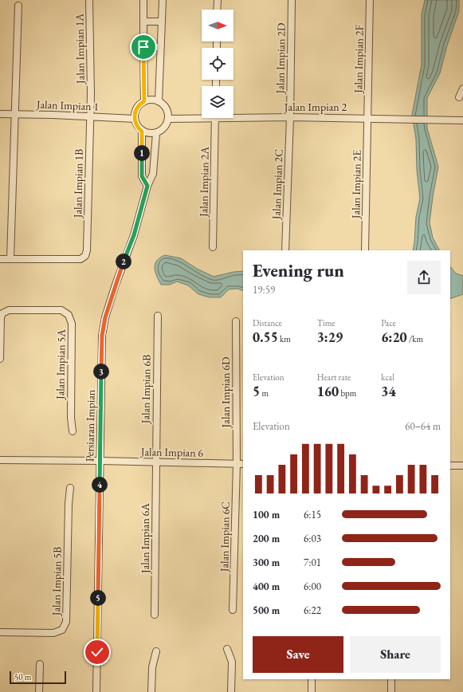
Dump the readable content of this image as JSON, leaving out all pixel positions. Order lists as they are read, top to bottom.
{
  "streets": {
    "street": [
      "Jalan Impian 1A",
      "Jalan Impian 2D",
      "Jalan Impian 2F",
      "Jalan Impian 1",
      "Jalan Impian 2",
      "Jalan Impian 2A",
      "Jalan Impian 1B",
      "Jalan Impian 2C",
      "Jalan Impian 2E",
      "Jalan Impian 5A",
      "Jalan Impian 6B",
      "Jalan Impian 6D",
      "Persiaran Impian",
      "Jalan Impian 6",
      "Jalan Impian 6C",
      "Jalan Impian 6A",
      "Jalan Impian 5B"
    ]
  },
  "crossings": [
    ["Jalan Impian 1A", "Jalan Impian 1"],
    ["Jalan Impian 1A", "Jalan Impian 1B"],
    ["Jalan Impian 2D", "Jalan Impian 2"],
    ["Jalan Impian 2D", "Jalan Impian 2C"],
    ["Jalan Impian 2F", "Jalan Impian 2"],
    ["Jalan Impian 2F", "Jalan Impian 2E"],
    ["Jalan Impian 1", "Jalan Impian 2"],
    ["Jalan Impian 1", "Jalan Impian 1B"],
    ["Jalan Impian 1", "Persiaran Impian"],
    ["Jalan Impian 2", "Jalan Impian 2C"],
    ["Jalan Impian 2", "Jalan Impian 2E"],
    ["Jalan Impian 2", "Persiaran Impian"],
    ["Jalan Impian 6B", "Jalan Impian 6"],
    ["Jalan Impian 6B", "Jalan Impian 6A"],
    ["Jalan Impian 6D", "Jalan Impian 6"],
    ["Jalan Impian 6D", "Jalan Impian 6C"],
    ["Persiaran Impian", "Jalan Impian 6"],
    ["Jalan Impian 6", "Jalan Impian 6C"],
    ["Jalan Impian 6", "Jalan Impian 6A"]
  ],
  "scale_bar": "50 m",
  "north": "right",
  "page": {
    "pins": [
      "1",
      "2",
      "3",
      "4",
      "5"
    ],
    "heading": ["Evening run", "19:59"],
    "stats": [
      ["Distance", "0.55 km"],
      ["Time", "3:29"],
      ["Pace", "6:20 /km"],
      ["Elevation", "5 m"],
      ["Heart rate", "160 bpm"],
      ["kcal", "34"]
    ],
    "chart": ["Elevation", "60–64 m"],
    "list": [
      {
        "name": "100 m",
        "note": "6:15"
      },
      {
        "name": "200 m",
        "note": "6:03"
      },
      {
        "name": "300 m",
        "note": "7:01"
      },
      {
        "name": "400 m",
        "note": "6:00"
      },
      {
        "name": "500 m",
        "note": "6:22"
      }
    ],
    "buttons": ["Save", "Share"],
    "scale": "50 m"
  }
}
